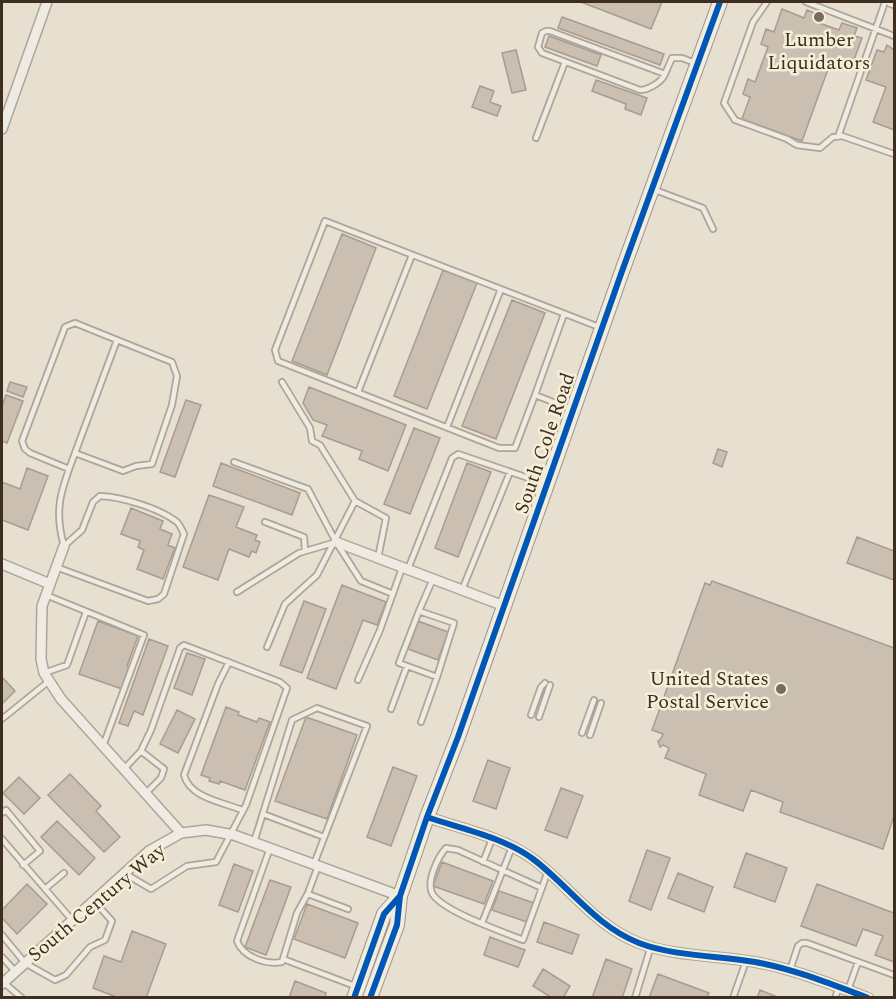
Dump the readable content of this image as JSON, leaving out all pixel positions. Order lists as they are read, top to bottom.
{
  "streets": {
    "main road": ["South Cole Road"],
    "street": ["South Century Way"]
  },
  "crossings": [
    ["South Cole Road", "South Century Way"]
  ],
  "places": ["Lumber Liquidators", "United States Postal Service"]
}
